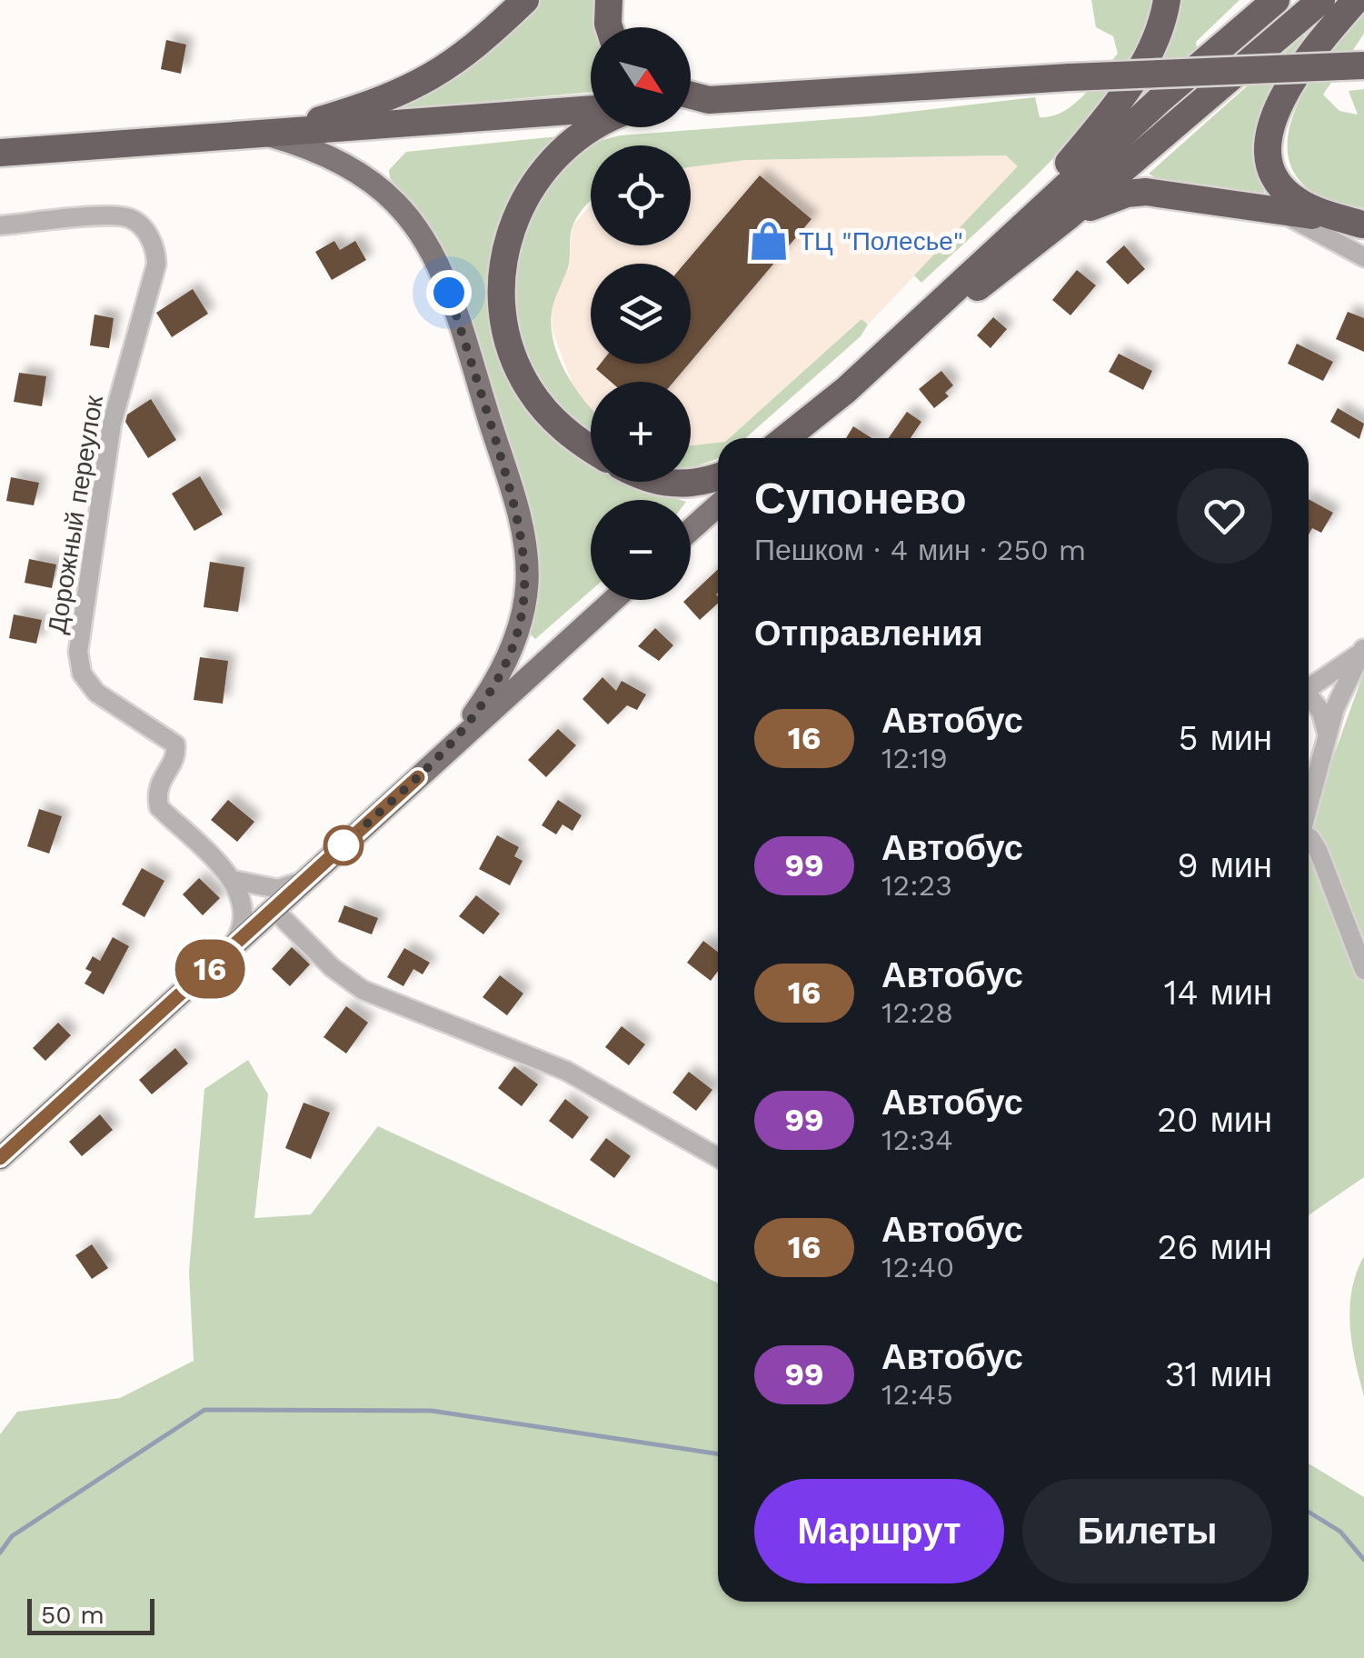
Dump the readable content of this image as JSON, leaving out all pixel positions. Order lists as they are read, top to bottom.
{
  "streets": {
    "street": ["Дорожный переулок"]
  },
  "places": {
    "shop": ["ТЦ \"Полесье\""]
  },
  "lines": ["bus line 16"],
  "scale_bar": "50 m",
  "north": "bottom right",
  "page": {
    "on_map": "16",
    "map_buttons": ["+", "−"],
    "heading": [
      ["Супонево", "Пешком · 4 мин · 250 m"],
      "Отправления"
    ],
    "list": [
      {
        "mark": "16",
        "name": "Автобус",
        "note": "12:19",
        "value": "5 мин"
      },
      {
        "mark": "99",
        "name": "Автобус",
        "note": "12:23",
        "value": "9 мин"
      },
      {
        "mark": "16",
        "name": "Автобус",
        "note": "12:28",
        "value": "14 мин"
      },
      {
        "mark": "99",
        "name": "Автобус",
        "note": "12:34",
        "value": "20 мин"
      },
      {
        "mark": "16",
        "name": "Автобус",
        "note": "12:40",
        "value": "26 мин"
      },
      {
        "mark": "99",
        "name": "Автобус",
        "note": "12:45",
        "value": "31 мин"
      }
    ],
    "buttons": ["Маршрут", "Билеты"],
    "scale": "50 m"
  }
}
